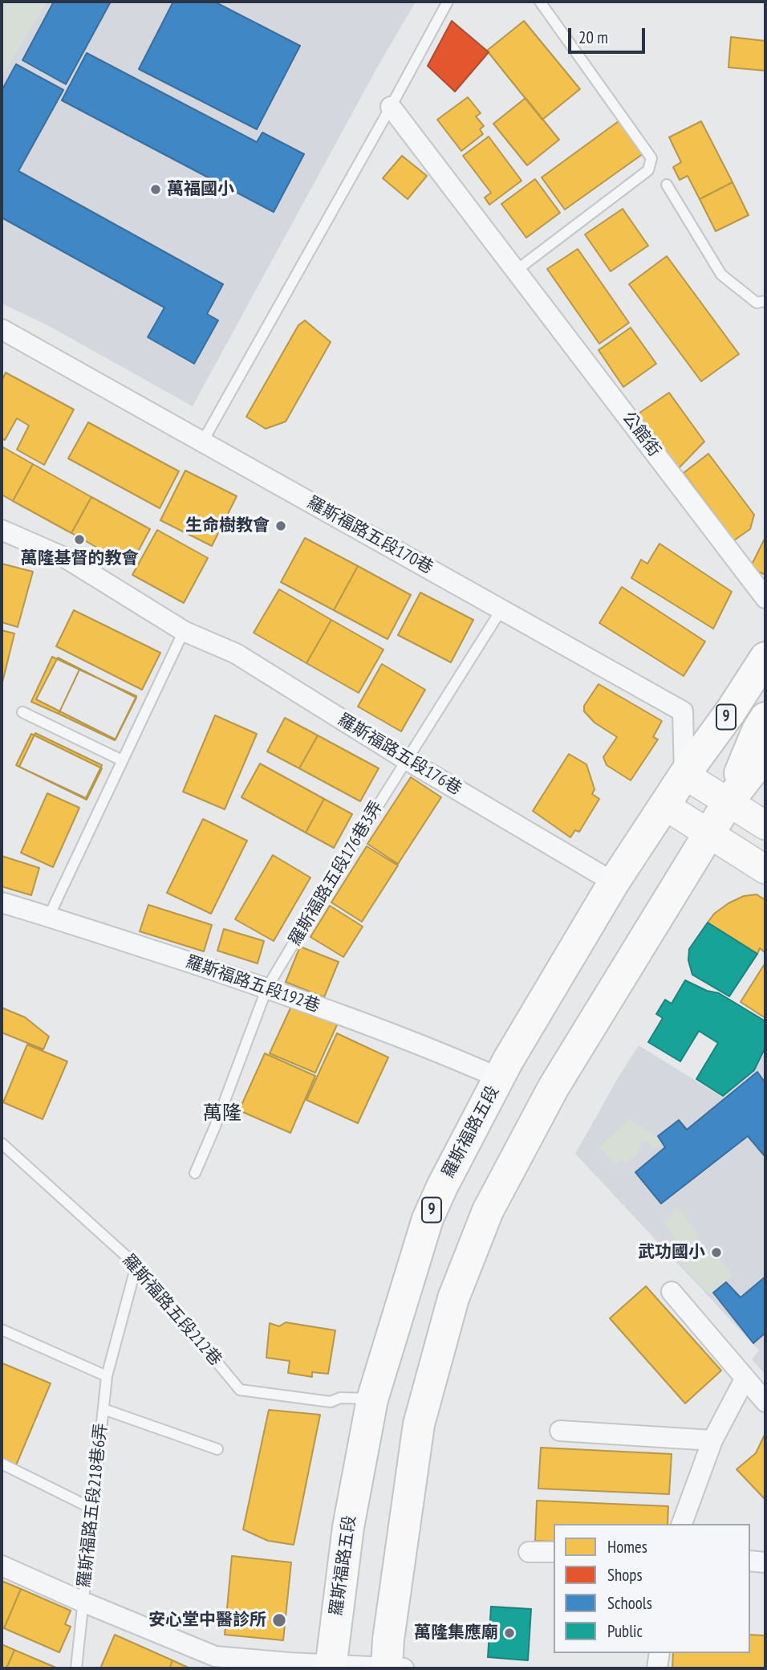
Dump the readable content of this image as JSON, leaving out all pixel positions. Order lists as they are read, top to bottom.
{
  "streets": {
    "main road": ["9", "羅斯福路五段"],
    "street": [
      "公館街",
      "羅斯福路五段170巷",
      "羅斯福路五段176巷",
      "羅斯福路五段192巷"
    ],
    "lane": ["羅斯福路五段176巷3弄", "羅斯福路五段212巷", "羅斯福路五段218巷6弄"]
  },
  "crossings": [
    ["羅斯福路五段170巷", "羅斯福路五段176巷3弄"],
    ["羅斯福路五段170巷", "羅斯福路五段"],
    ["羅斯福路五段176巷", "羅斯福路五段176巷3弄"],
    ["羅斯福路五段176巷", "羅斯福路五段"],
    ["羅斯福路五段176巷3弄", "羅斯福路五段192巷"],
    ["羅斯福路五段192巷", "羅斯福路五段"],
    ["羅斯福路五段", "羅斯福路五段212巷"],
    ["羅斯福路五段212巷", "羅斯福路五段218巷6弄"]
  ],
  "districts": ["萬隆"],
  "places": [
    "萬福國小",
    "生命樹教會",
    "萬隆基督的教會",
    "武功國小",
    "安心堂中醫診所",
    "萬隆集應廟"
  ],
  "legend": [
    "Homes",
    "Shops",
    "Schools",
    "Public"
  ],
  "scale_bar": "20 m"
}
